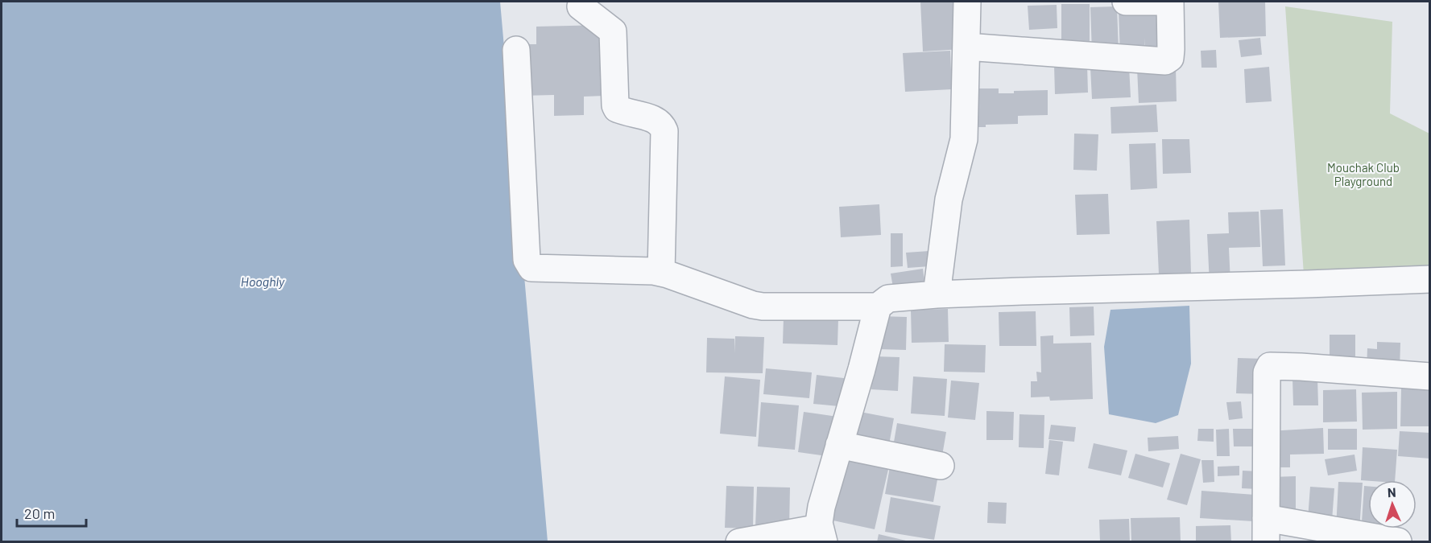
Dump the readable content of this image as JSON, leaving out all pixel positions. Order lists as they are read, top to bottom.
{
  "water": ["Hooghly"],
  "parks": ["Mouchak Club Playground"],
  "scale_bar": "20 m",
  "north": "top"
}
